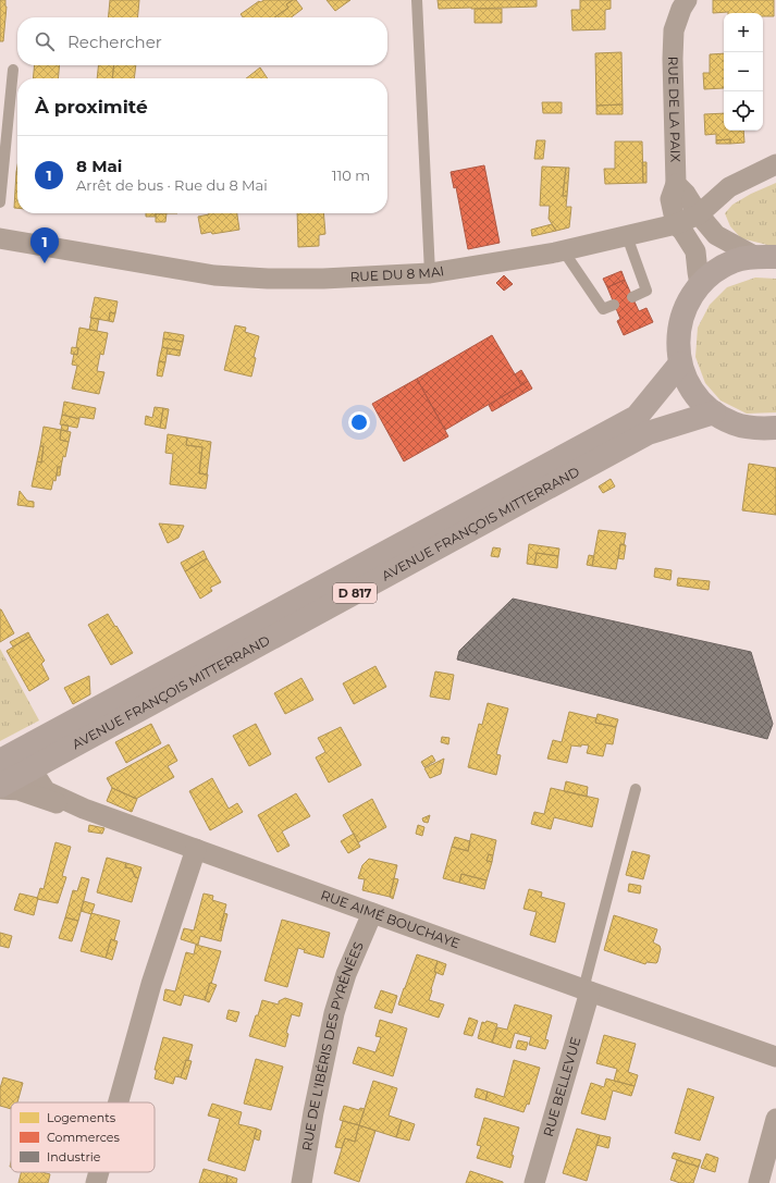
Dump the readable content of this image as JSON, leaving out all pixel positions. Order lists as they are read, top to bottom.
{
  "streets": {
    "main road": ["AVENUE FRANÇOIS MITTERRAND", "D 817"],
    "street": [
      "RUE DE LA PAIX",
      "RUE DU 8 MAI",
      "RUE AIMÉ BOUCHAYE",
      "RUE DE L'IBÉRIS DES PYRÉNÉES",
      "RUE BELLEVUE"
    ]
  },
  "crossings": [
    ["RUE DE LA PAIX", "RUE DU 8 MAI"],
    ["AVENUE FRANÇOIS MITTERRAND", "RUE AIMÉ BOUCHAYE"],
    ["RUE AIMÉ BOUCHAYE", "RUE DE L'IBÉRIS DES PYRÉNÉES"],
    ["RUE AIMÉ BOUCHAYE", "RUE BELLEVUE"]
  ],
  "legend": ["Logements", "Commerces", "Industrie"],
  "page": {
    "map_buttons": ["+", "−"],
    "search": "Rechercher",
    "heading": "À proximité",
    "list": [
      {
        "mark": "1",
        "name": "8 Mai",
        "note": "Arrêt de bus · Rue du 8 Mai",
        "value": "110 m"
      }
    ],
    "pins": "1"
  }
}
